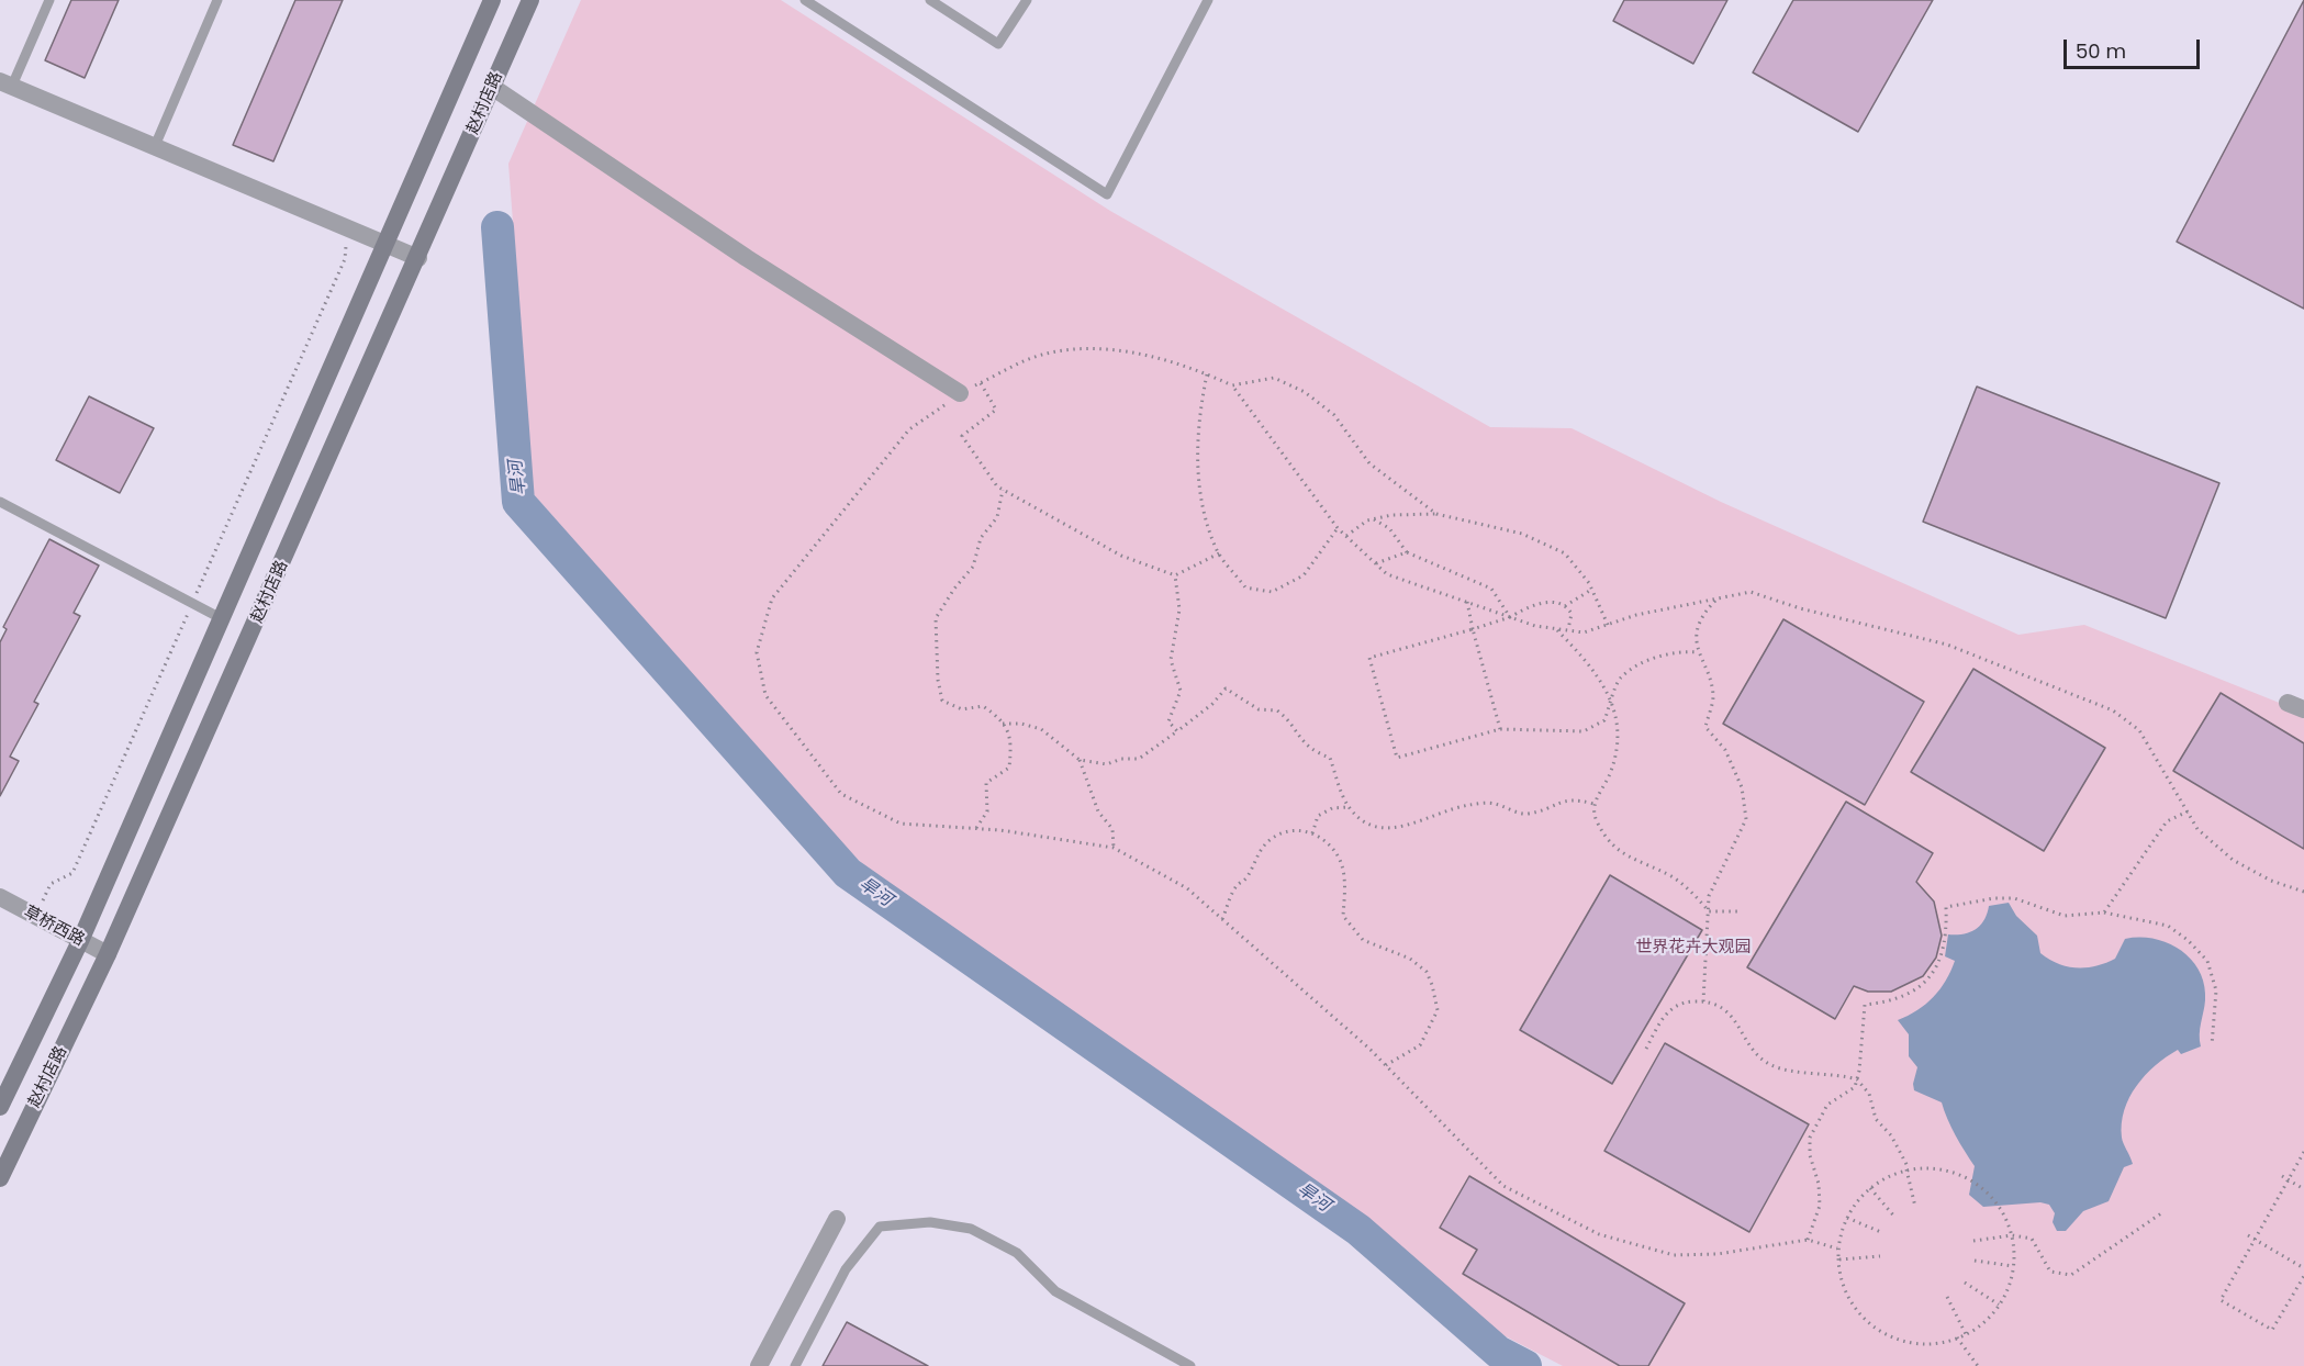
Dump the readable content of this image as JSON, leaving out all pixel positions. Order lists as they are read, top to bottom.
{
  "streets": {
    "main road": ["赵村店路"],
    "street": ["草桥西路"]
  },
  "crossings": [
    ["赵村店路", "草桥西路"]
  ],
  "water": ["旱河"],
  "parks": ["世界花卉大观园"],
  "scale_bar": "50 m"
}
